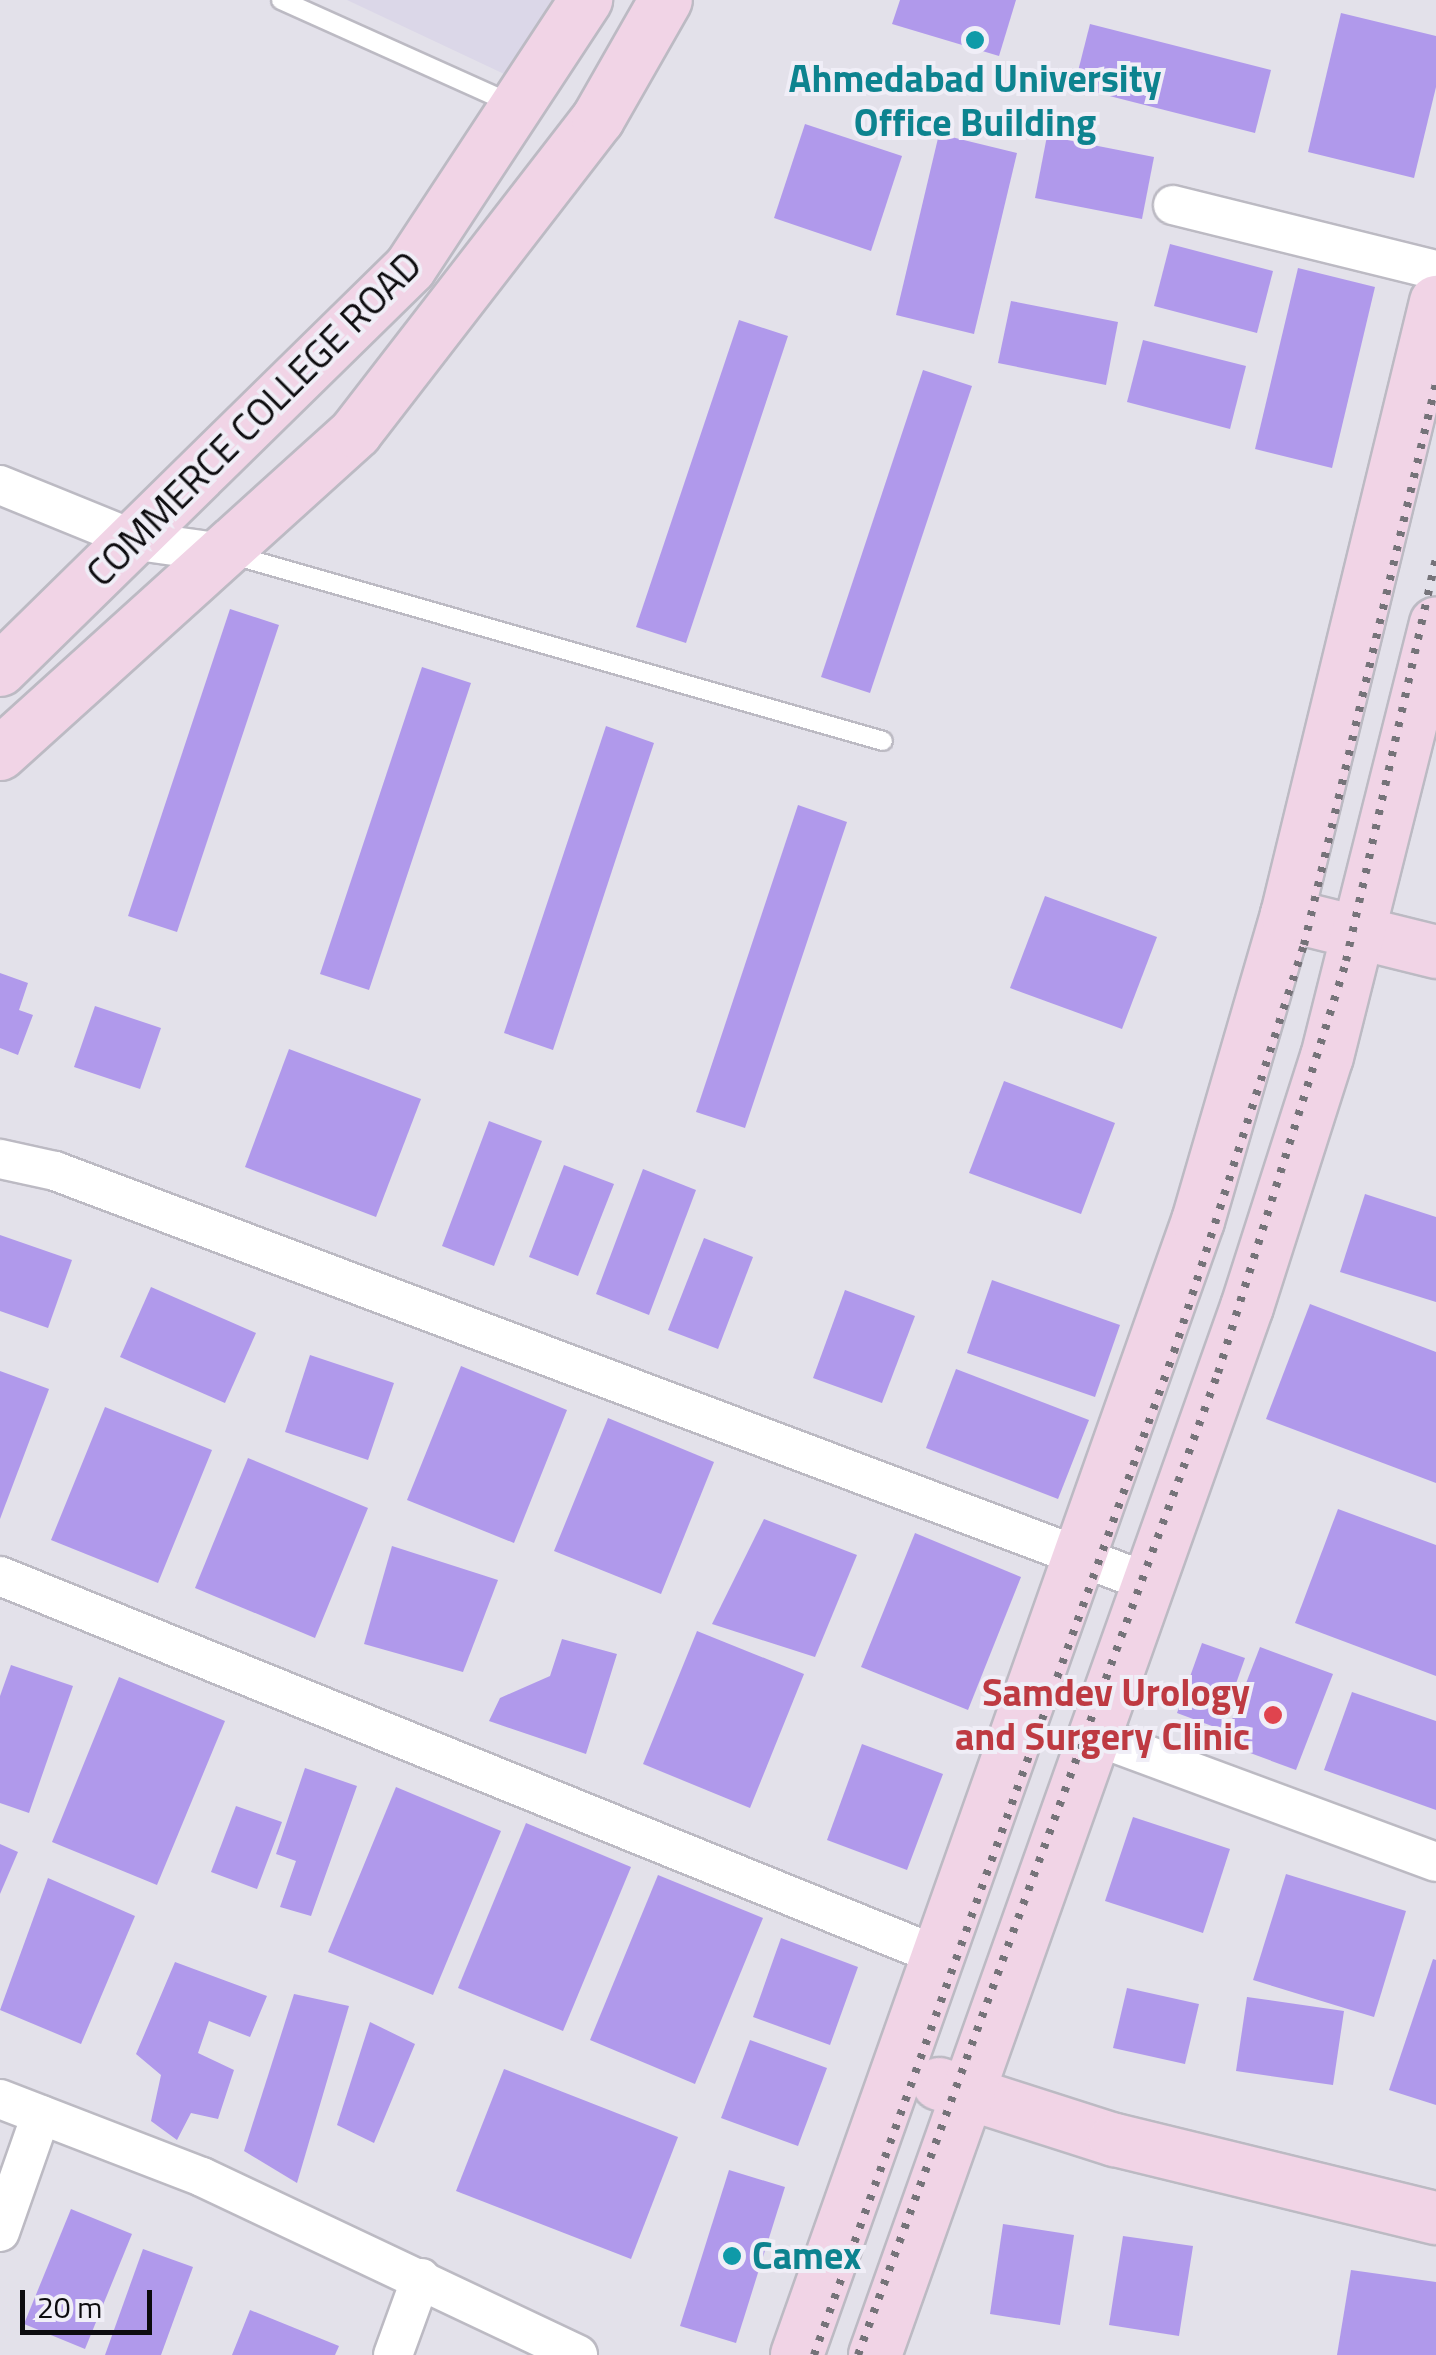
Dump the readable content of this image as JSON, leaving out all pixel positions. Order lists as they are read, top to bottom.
{
  "streets": {
    "main road": ["COMMERCE COLLEGE ROAD"]
  },
  "places": ["Ahmedabad University Office Building", "Samdev Urology and Surgery Clinic", "Camex"],
  "scale_bar": "20 m"
}
